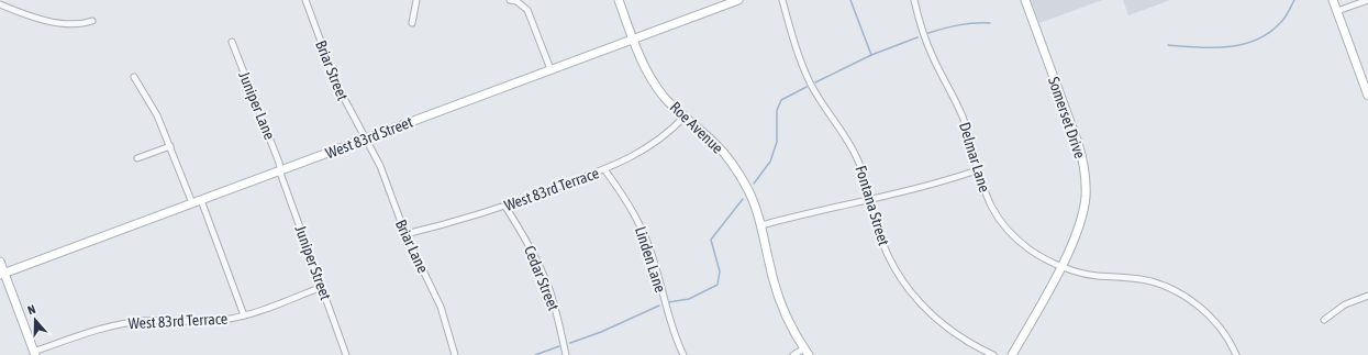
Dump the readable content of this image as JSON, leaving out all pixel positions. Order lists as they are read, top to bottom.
{
  "streets": {
    "street": [
      "Briar Street",
      "Juniper Lane",
      "Somerset Drive",
      "Roe Avenue",
      "West 83rd Street",
      "Delmar Lane",
      "West 83rd Terrace",
      "Fontana Street",
      "Briar Lane",
      "Linden Lane",
      "Juniper Street",
      "Cedar Street"
    ]
  },
  "crossings": [
    ["Briar Street", "West 83rd Street"],
    ["Briar Street", "Briar Lane"],
    ["Juniper Lane", "West 83rd Street"],
    ["Juniper Lane", "Juniper Street"],
    ["Somerset Drive", "Delmar Lane"],
    ["Roe Avenue", "West 83rd Street"],
    ["Roe Avenue", "West 83rd Terrace"],
    ["West 83rd Street", "Briar Lane"],
    ["West 83rd Street", "Juniper Street"],
    ["West 83rd Terrace", "Briar Lane"],
    ["West 83rd Terrace", "Linden Lane"],
    ["West 83rd Terrace", "Juniper Street"],
    ["West 83rd Terrace", "Cedar Street"]
  ],
  "north": "top"
}
